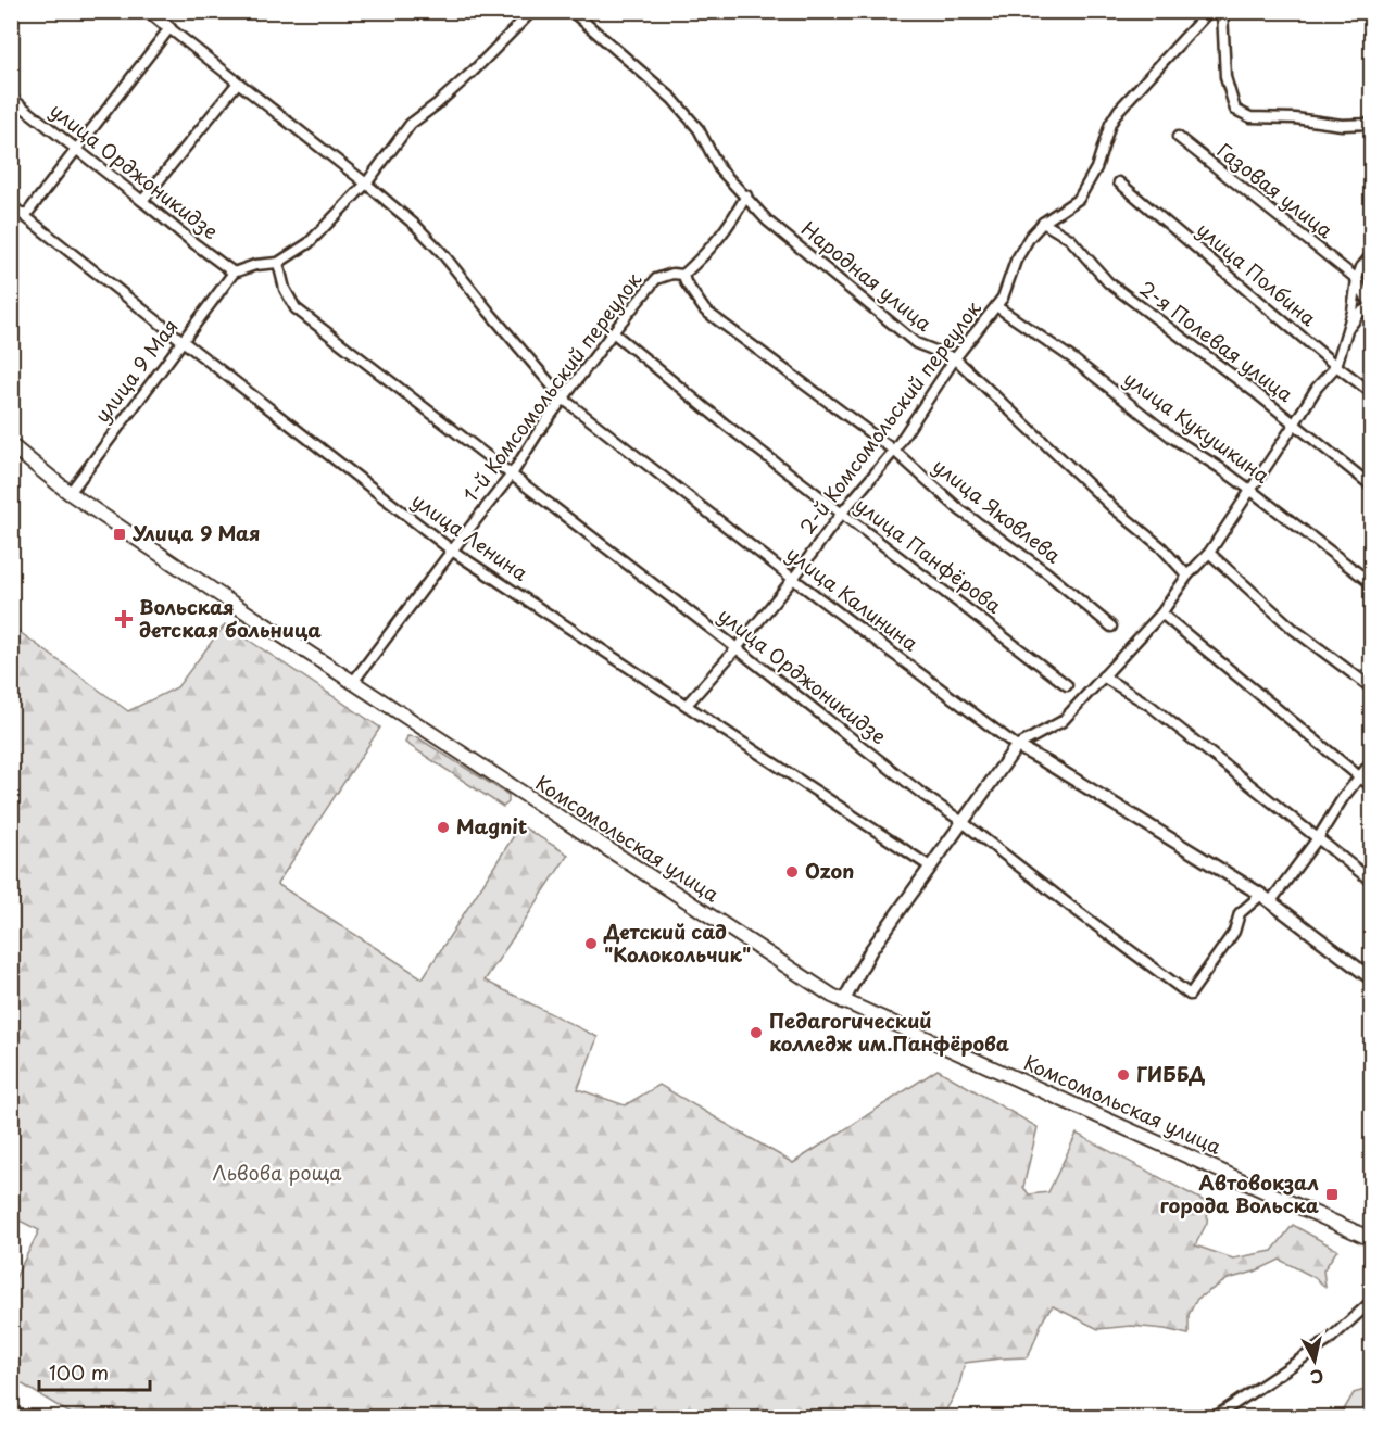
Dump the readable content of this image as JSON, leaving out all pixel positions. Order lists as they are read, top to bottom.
{
  "streets": {
    "main road": ["Комсомольская улица"],
    "street": [
      "улица Орджоникидзе",
      "Газовая улица",
      "улица Полбина",
      "Народная улица",
      "2-я Полевая улица",
      "улица 9 Мая",
      "1-й Комсомольский переулок",
      "2-й Комсомольский переулок",
      "улица Кукушкина",
      "улица Яковлева",
      "улица Ленина",
      "улица Панфёрова",
      "улица Калинина"
    ]
  },
  "crossings": [
    ["улица Орджоникидзе", "улица 9 Мая"],
    ["улица Орджоникидзе", "1-й Комсомольский переулок"],
    ["улица Орджоникидзе", "2-й Комсомольский переулок"],
    ["улица Орджоникидзе", "улица Калинина"],
    ["Народная улица", "1-й Комсомольский переулок"],
    ["Народная улица", "2-й Комсомольский переулок"],
    ["2-я Полевая улица", "2-й Комсомольский переулок"],
    ["улица 9 Мая", "улица Ленина"],
    ["улица 9 Мая", "Комсомольская улица"],
    ["1-й Комсомольский переулок", "улица Яковлева"],
    ["1-й Комсомольский переулок", "улица Ленина"],
    ["1-й Комсомольский переулок", "улица Панфёрова"],
    ["1-й Комсомольский переулок", "улица Калинина"],
    ["1-й Комсомольский переулок", "Комсомольская улица"],
    ["2-й Комсомольский переулок", "улица Кукушкина"],
    ["2-й Комсомольский переулок", "улица Яковлева"],
    ["2-й Комсомольский переулок", "улица Ленина"],
    ["2-й Комсомольский переулок", "улица Панфёрова"],
    ["2-й Комсомольский переулок", "улица Калинина"]
  ],
  "parks": ["Львова роща"],
  "places": {
    "transit": ["Улица 9 Мая", "Автовокзал города Вольска"],
    "health": ["Вольская детская больница"],
    "other": [
      "Magnit",
      "Ozon",
      "Детский сад \"Колокольчик\"",
      "Педагогический колледж им.Панфёрова",
      "ГИББД"
    ]
  },
  "scale_bar": "100 m",
  "north": "bottom"
}
